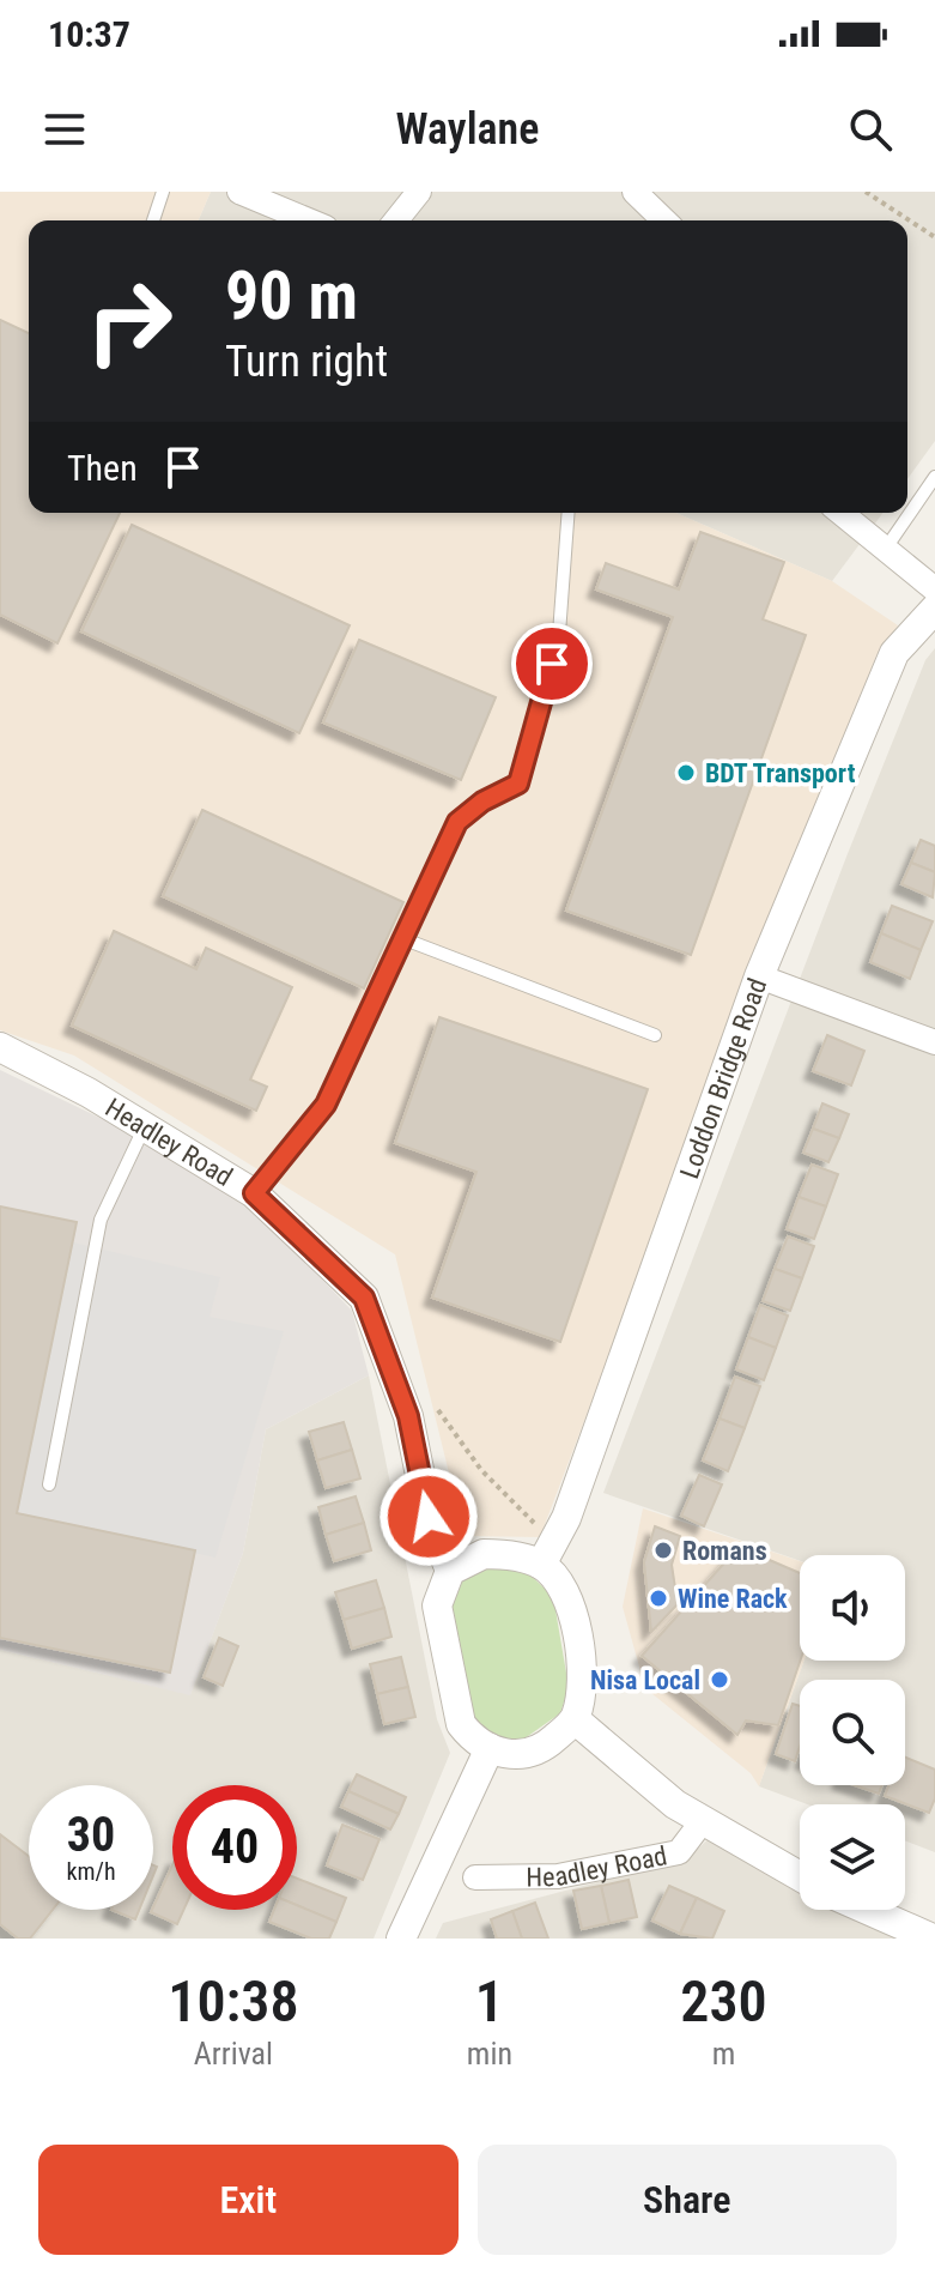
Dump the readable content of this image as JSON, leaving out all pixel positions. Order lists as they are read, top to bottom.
{
  "streets": {
    "street": ["Loddon Bridge Road", "Headley Road"]
  },
  "crossings": [
    ["Loddon Bridge Road", "Headley Road"]
  ],
  "places": [
    "BDT Transport",
    "Romans",
    "Wine Rack",
    "Nisa Local"
  ],
  "page": {
    "status": "10:37",
    "header": "Waylane",
    "turn": ["90 m", "Turn right"],
    "then": "Then",
    "speed": "30 km/h",
    "limit": "40",
    "eta": [
      "10:38",
      "Arrival",
      "1",
      "min",
      "230",
      "m"
    ],
    "buttons": ["Exit", "Share"]
  }
}
